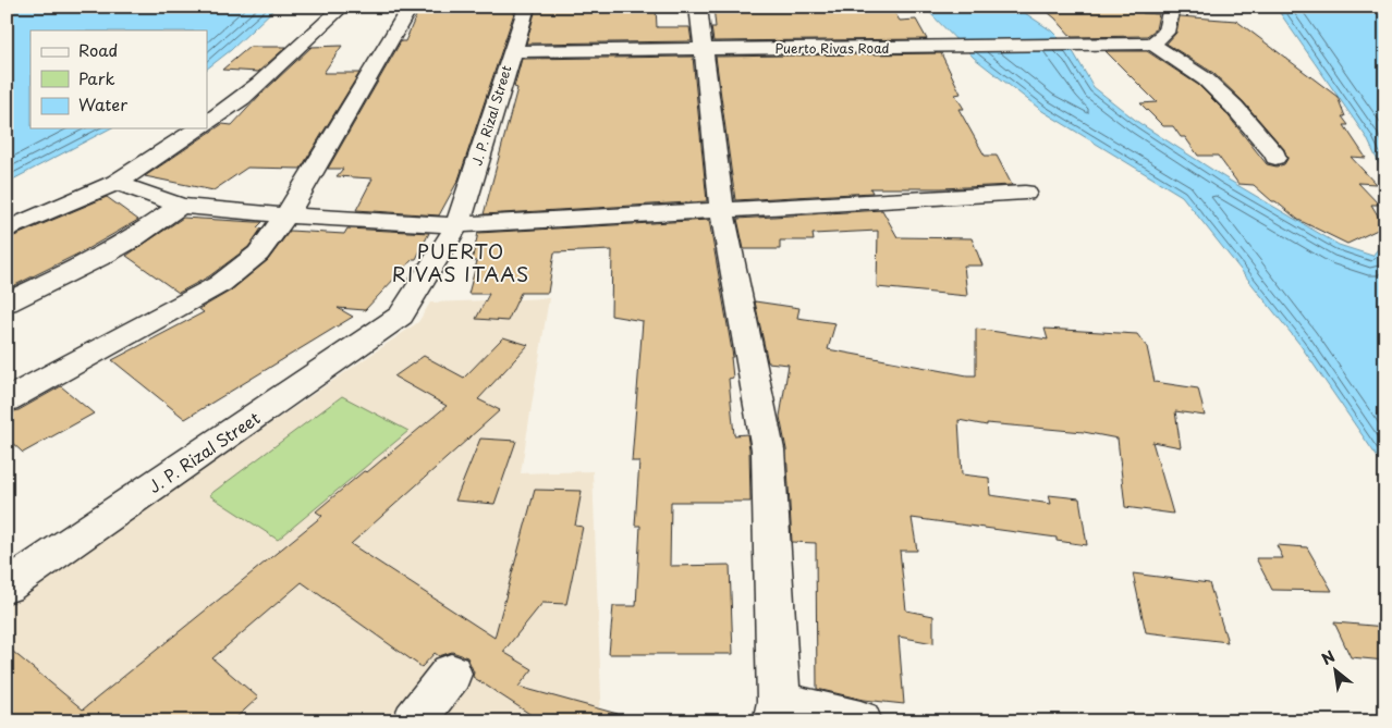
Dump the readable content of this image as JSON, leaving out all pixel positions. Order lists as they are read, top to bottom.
{
  "streets": {
    "street": ["Puerto Rivas Road", "J. P. Rizal Street"]
  },
  "crossings": [
    ["Puerto Rivas Road", "J. P. Rizal Street"]
  ],
  "districts": ["PUERTO RIVAS ITAAS"],
  "legend": ["Road", "Park", "Water"],
  "north": "top left"
}
